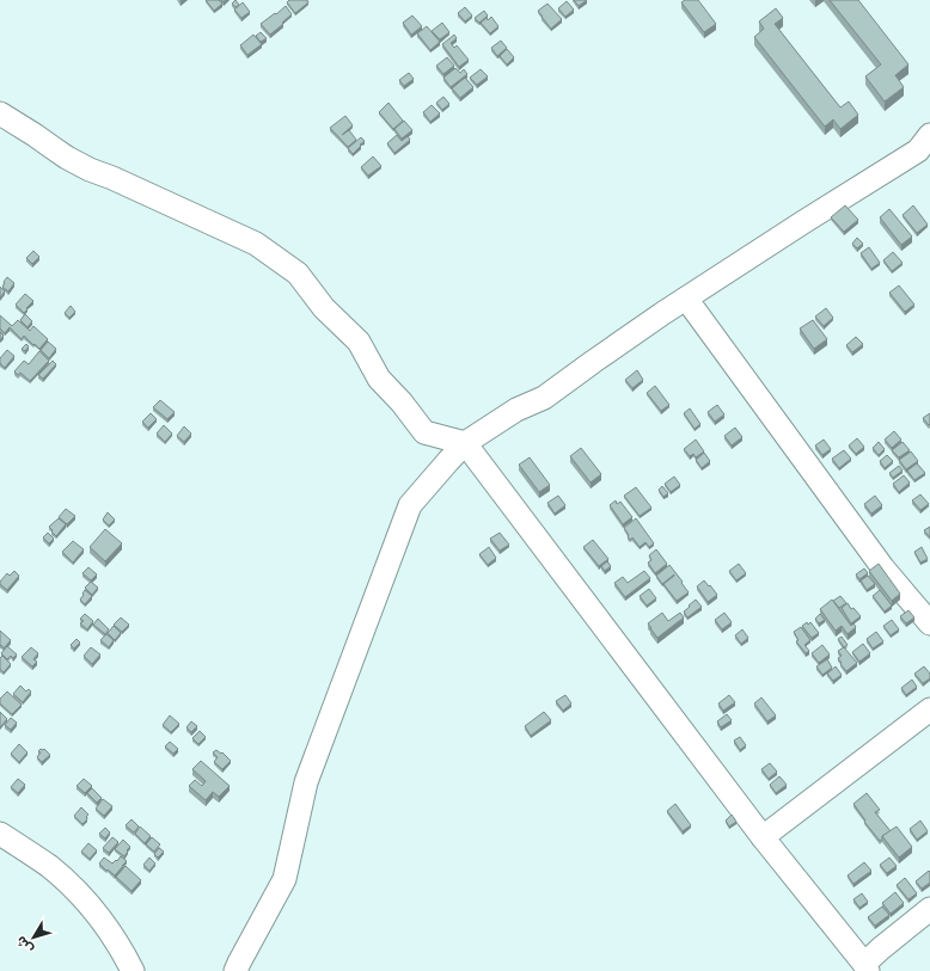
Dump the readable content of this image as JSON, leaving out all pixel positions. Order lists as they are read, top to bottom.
{
  "north": "bottom left"
}
